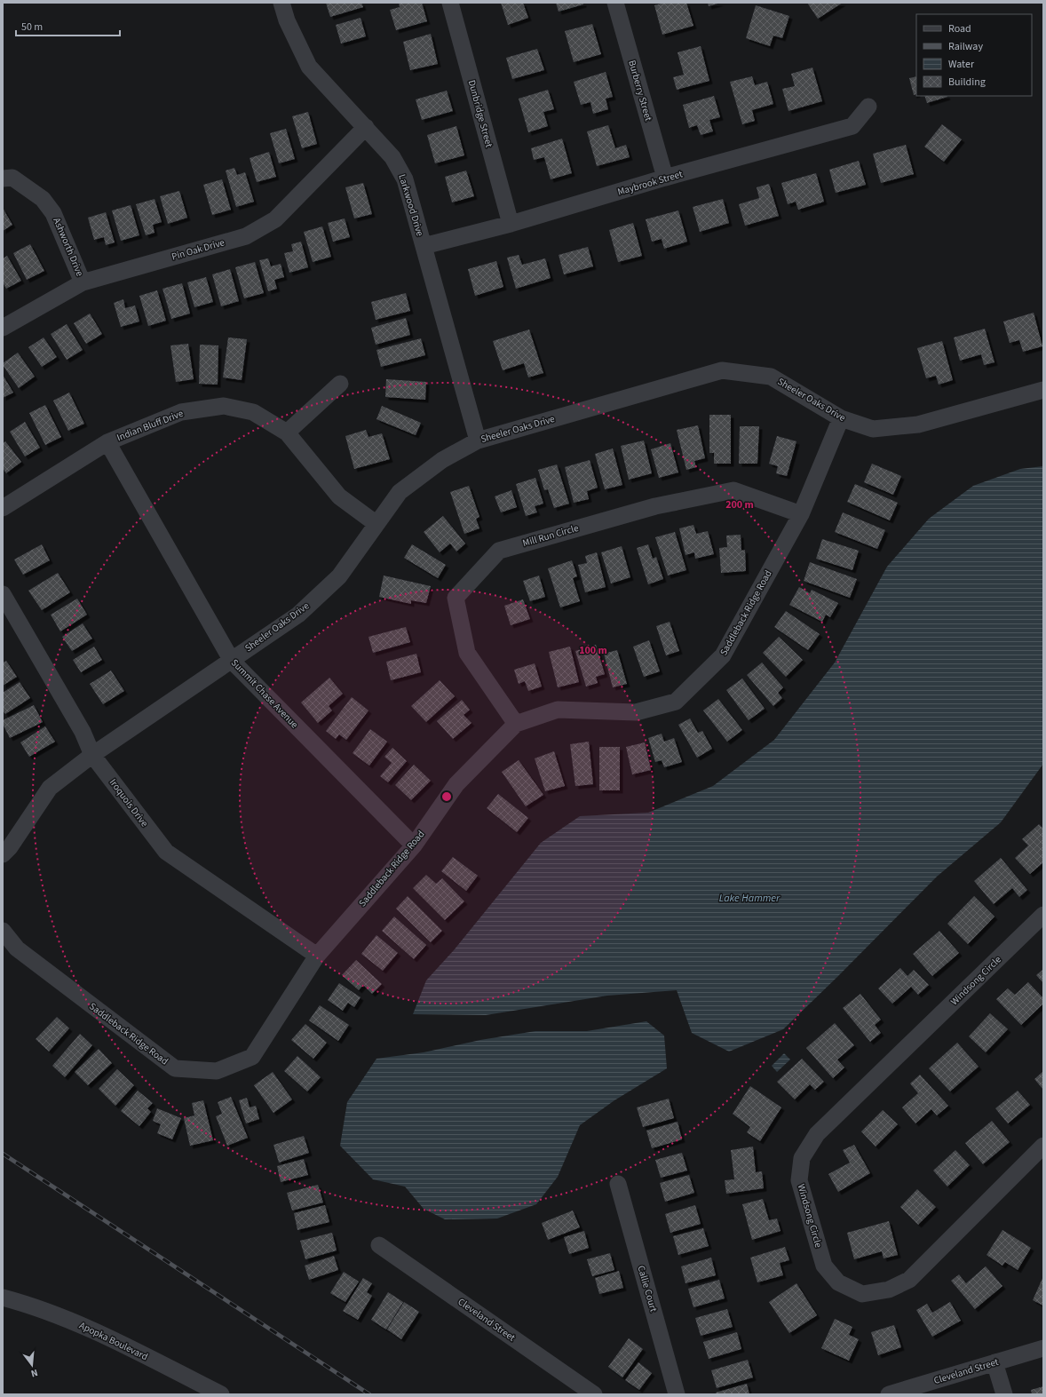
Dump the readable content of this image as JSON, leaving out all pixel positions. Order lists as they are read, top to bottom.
{
  "streets": {
    "street": [
      "Burberry Street",
      "Dunbridge Street",
      "Maybrook Street",
      "Larkwood Drive",
      "Ashworth Drive",
      "Pin Oak Drive",
      "Sheeler Oaks Drive",
      "Indian Bluff Drive",
      "Mill Run Circle",
      "Saddleback Ridge Road",
      "Summit Chase Avenue",
      "Iroquois Drive",
      "Windsong Circle",
      "Callie Court",
      "Cleveland Street",
      "Apopka Boulevard"
    ]
  },
  "crossings": [
    ["Burberry Street", "Maybrook Street"],
    ["Dunbridge Street", "Maybrook Street"],
    ["Maybrook Street", "Larkwood Drive"],
    ["Larkwood Drive", "Pin Oak Drive"],
    ["Larkwood Drive", "Sheeler Oaks Drive"],
    ["Ashworth Drive", "Pin Oak Drive"],
    ["Sheeler Oaks Drive", "Indian Bluff Drive"],
    ["Sheeler Oaks Drive", "Saddleback Ridge Road"],
    ["Sheeler Oaks Drive", "Summit Chase Avenue"],
    ["Sheeler Oaks Drive", "Iroquois Drive"],
    ["Indian Bluff Drive", "Summit Chase Avenue"],
    ["Mill Run Circle", "Saddleback Ridge Road"],
    ["Saddleback Ridge Road", "Summit Chase Avenue"],
    ["Saddleback Ridge Road", "Iroquois Drive"]
  ],
  "water": ["Lake Hammer"],
  "legend": [
    "Road",
    "Railway",
    "Water",
    "Building"
  ],
  "scale_bar": "50 m",
  "north": "bottom",
  "rings": ["200 m", "100 m"]
}
